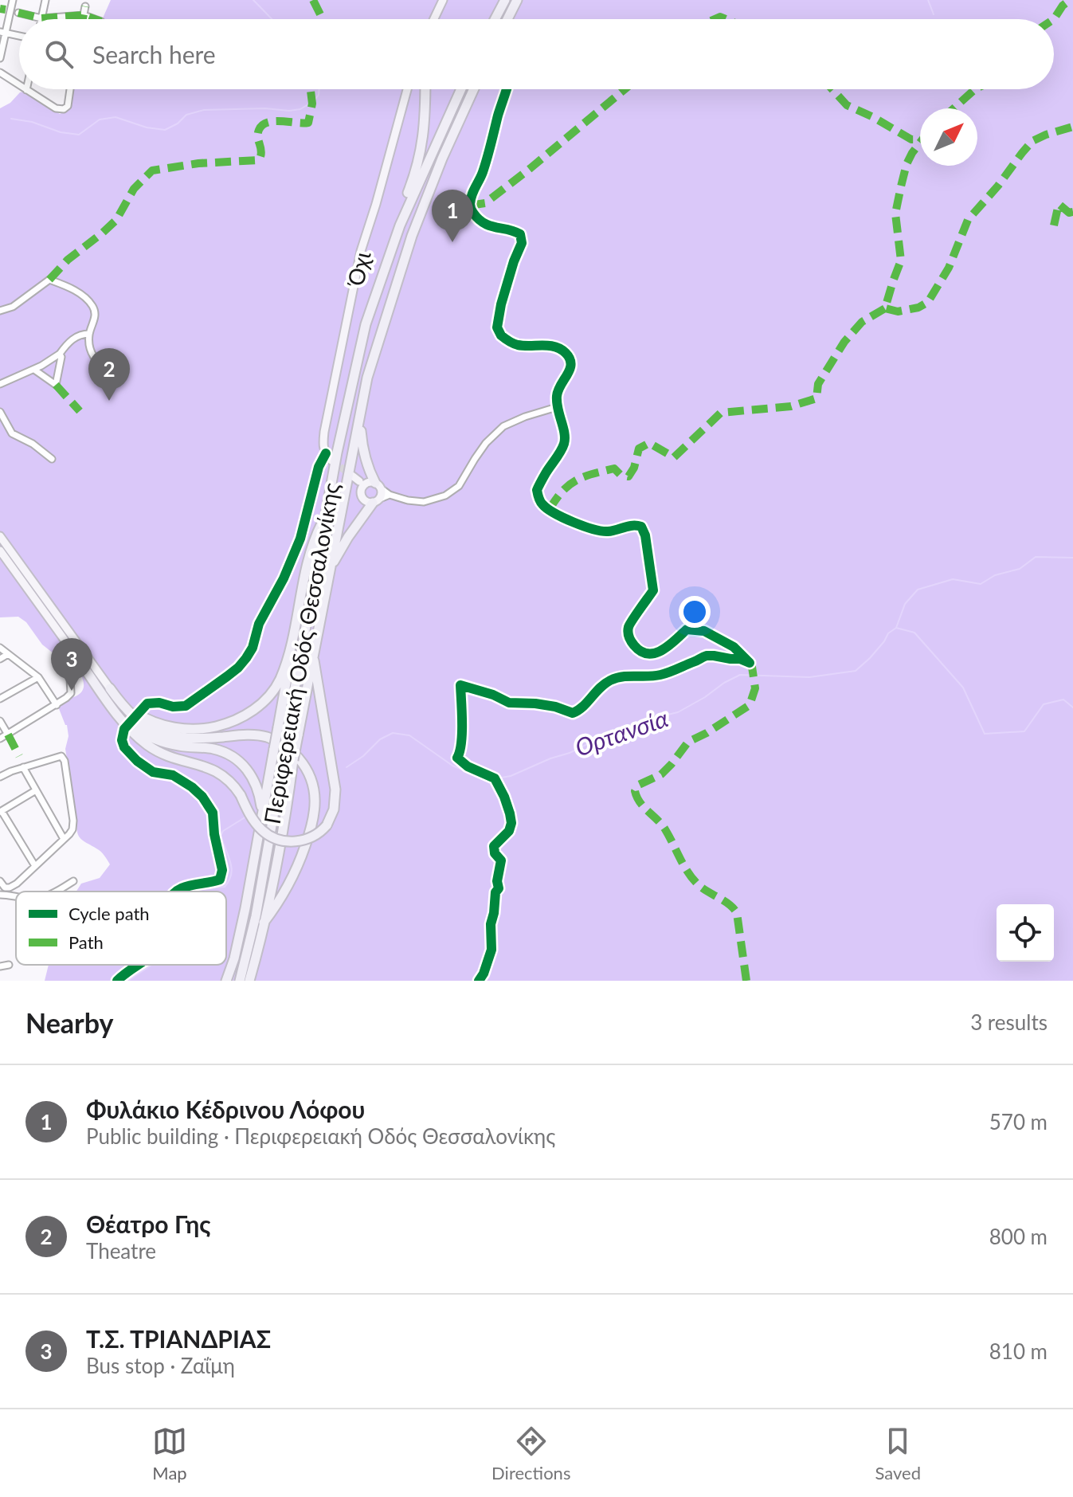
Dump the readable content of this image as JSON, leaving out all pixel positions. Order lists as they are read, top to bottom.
{
  "streets": {
    "highway": ["Περιφερειακή Οδός Θεσσαλονίκης"],
    "main road": ["Όχι"]
  },
  "water": ["Ορτανσία"],
  "legend": ["Cycle path", "Path"],
  "north": "top right",
  "page": {
    "search": "Search here",
    "pins": ["1", "2", "3"],
    "heading": ["Nearby", "3 results"],
    "list": [
      {
        "mark": "1",
        "name": "Φυλάκιο Κέδρινου Λόφου",
        "note": "Public building · Περιφερειακή Οδός Θεσσαλονίκης",
        "value": "570 m"
      },
      {
        "mark": "2",
        "name": "Θέατρο Γης",
        "note": "Theatre",
        "value": "800 m"
      },
      {
        "mark": "3",
        "name": "Τ.Σ. ΤΡΙΑΝΔΡΙΑΣ",
        "note": "Bus stop · Ζαΐμη",
        "value": "810 m"
      }
    ],
    "nav": ["Map", "Directions", "Saved"]
  }
}
